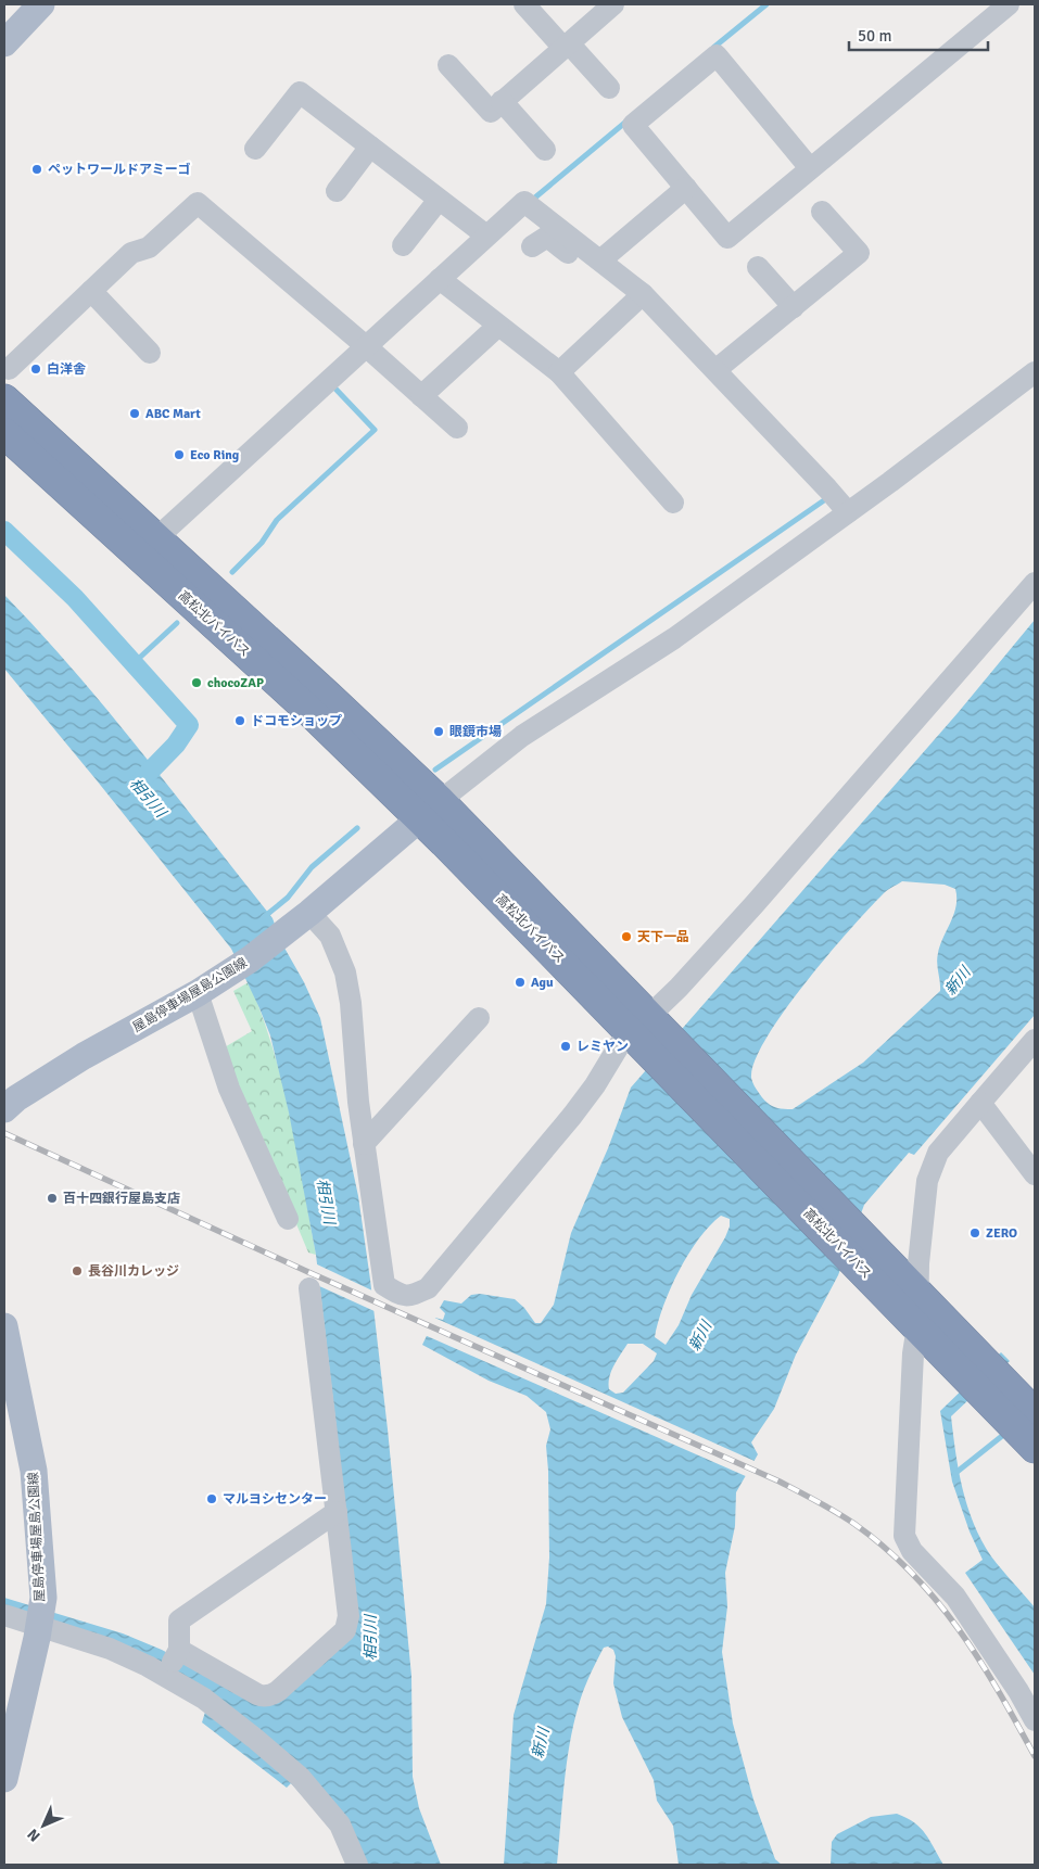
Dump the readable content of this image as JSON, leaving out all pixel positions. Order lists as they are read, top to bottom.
{
  "streets": {
    "highway": ["高松北バイパス"],
    "main road": ["屋島停車場屋島公園線"]
  },
  "crossings": [
    ["高松北バイパス", "屋島停車場屋島公園線"]
  ],
  "water": ["相引川", "新川"],
  "places": [
    "ペットワールドアミーゴ",
    "白洋舎",
    "ABC Mart",
    "Eco Ring",
    "chocoZAP",
    "ドコモショップ",
    "眼鏡市場",
    "天下一品",
    "Agu",
    "レミヤン",
    "百十四銀行屋島支店",
    "ZERO",
    "長谷川カレッジ",
    "マルヨシセンター"
  ],
  "scale_bar": "50 m",
  "north": "bottom left"
}
